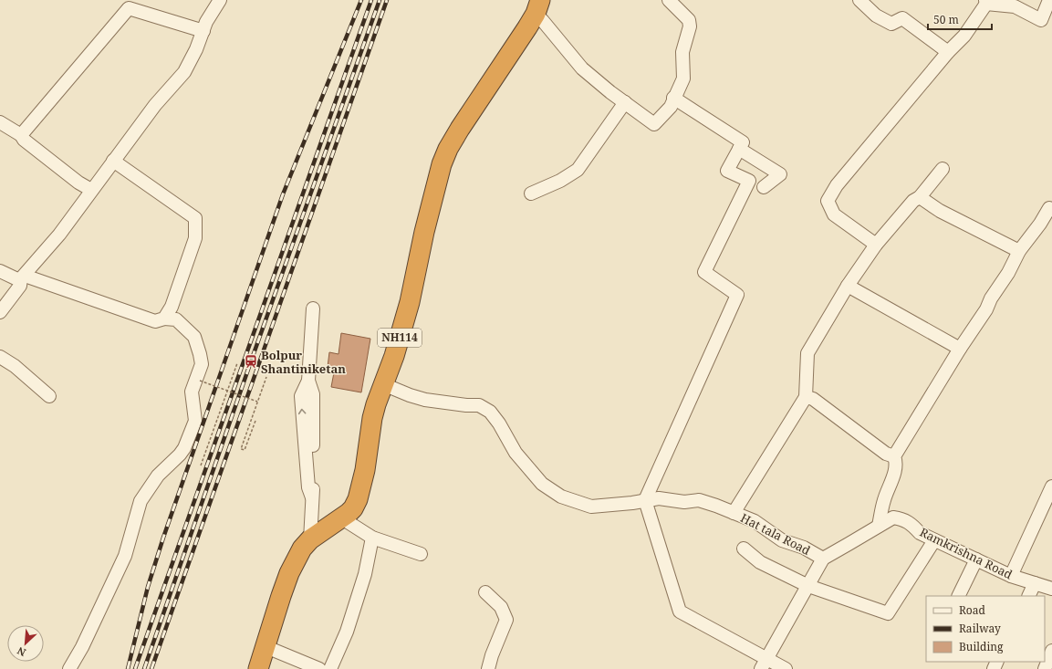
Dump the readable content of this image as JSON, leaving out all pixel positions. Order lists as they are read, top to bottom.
{
  "streets": {
    "highway": ["NH114"],
    "street": ["Hat tala Road", "Ramkrishna Road"]
  },
  "crossings": [
    ["NH114", "Hat tala Road"],
    ["Hat tala Road", "Ramkrishna Road"]
  ],
  "places": {
    "station": ["Bolpur Shantiniketan"]
  },
  "legend": ["Road", "Railway", "Building"],
  "scale_bar": "50 m",
  "north": "bottom left"
}
